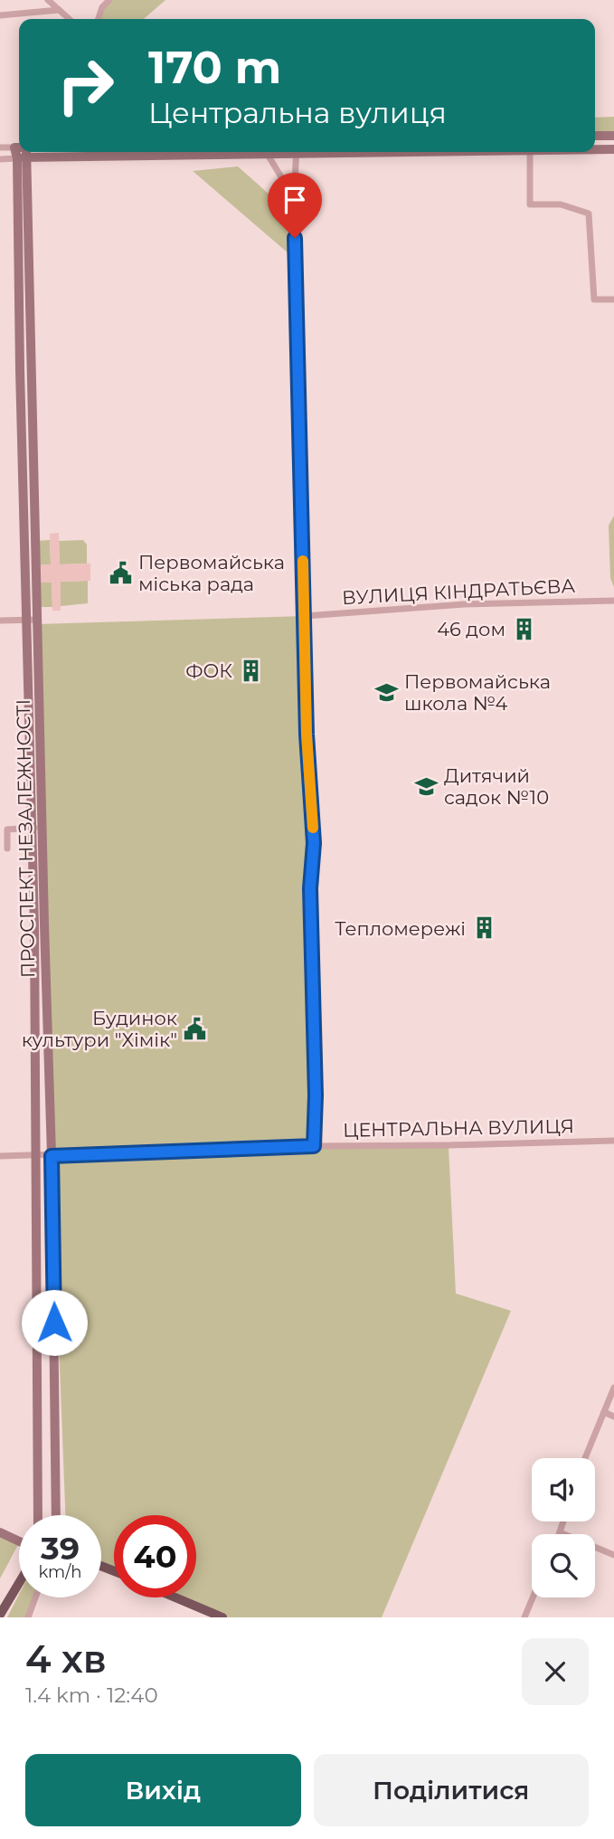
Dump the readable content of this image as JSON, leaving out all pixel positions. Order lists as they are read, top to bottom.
{
  "streets": {
    "street": ["ВУЛИЦЯ КІНДРАТЬЄВА", "ПРОСПЕКТ НЕЗАЛЕЖНОСТІ", "ЦЕНТРАЛЬНА ВУЛИЦЯ"]
  },
  "crossings": [
    ["ПРОСПЕКТ НЕЗАЛЕЖНОСТІ", "ЦЕНТРАЛЬНА ВУЛИЦЯ"]
  ],
  "places": {
    "public building": ["Первомайська мiська рада", "Будинок культури \"Хімік\""],
    "building": ["46 дом", "ФОК", "Тепломережі"],
    "school or university": ["Первомайська школа №4", "Дитячий садок №10"]
  },
  "page": {
    "turn": ["170 m", "Центральна вулиця"],
    "speed": "39 km/h",
    "limit": "40",
    "heading": ["4 хв", "1.4 km · 12:40"],
    "buttons": ["Вихід", "Поділитися"]
  }
}
